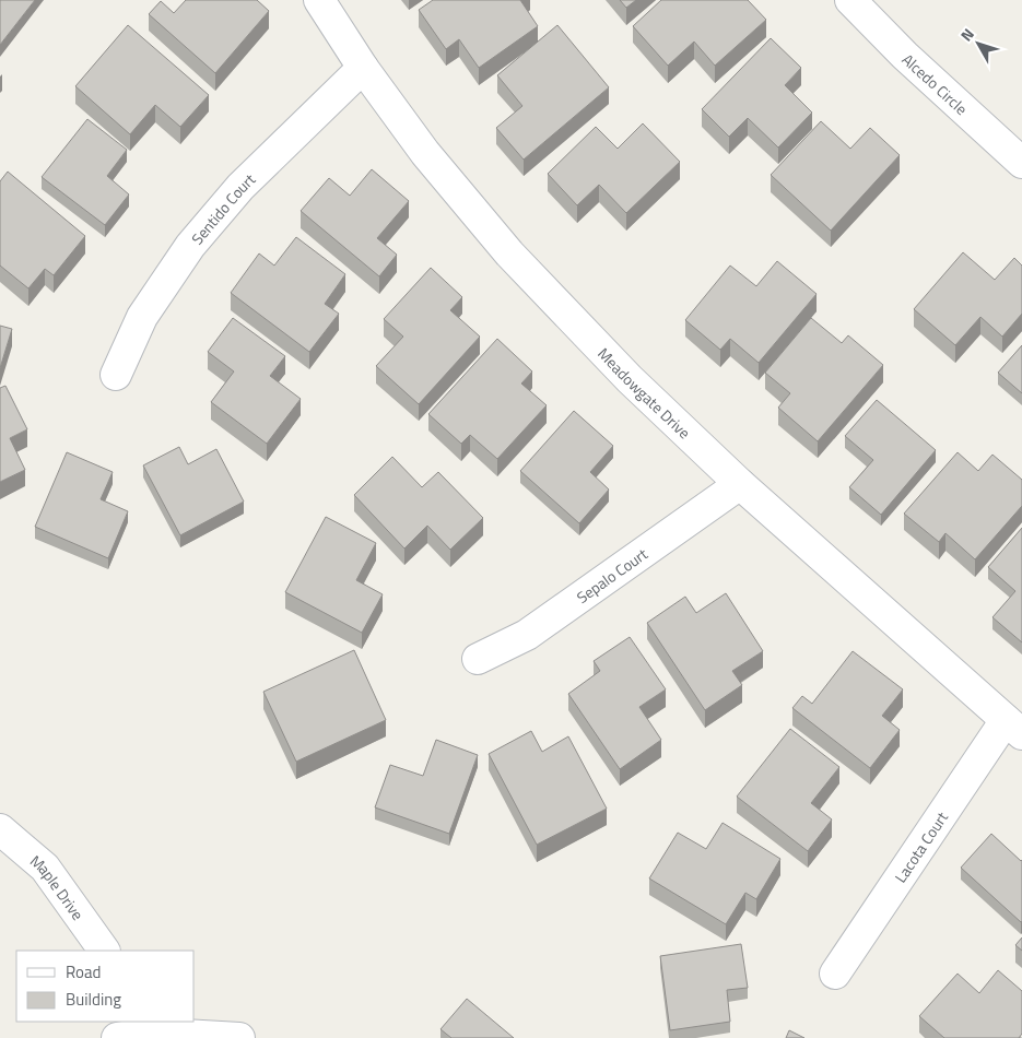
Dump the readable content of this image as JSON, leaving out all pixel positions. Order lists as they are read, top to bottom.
{
  "streets": {
    "street": [
      "Alcedo Circle",
      "Sentido Court",
      "Meadowgate Drive",
      "Sepalo Court",
      "Lacota Court",
      "Maple Drive"
    ]
  },
  "crossings": [
    ["Sentido Court", "Meadowgate Drive"],
    ["Meadowgate Drive", "Sepalo Court"],
    ["Meadowgate Drive", "Lacota Court"]
  ],
  "legend": ["Road", "Building"],
  "north": "top left"
}
